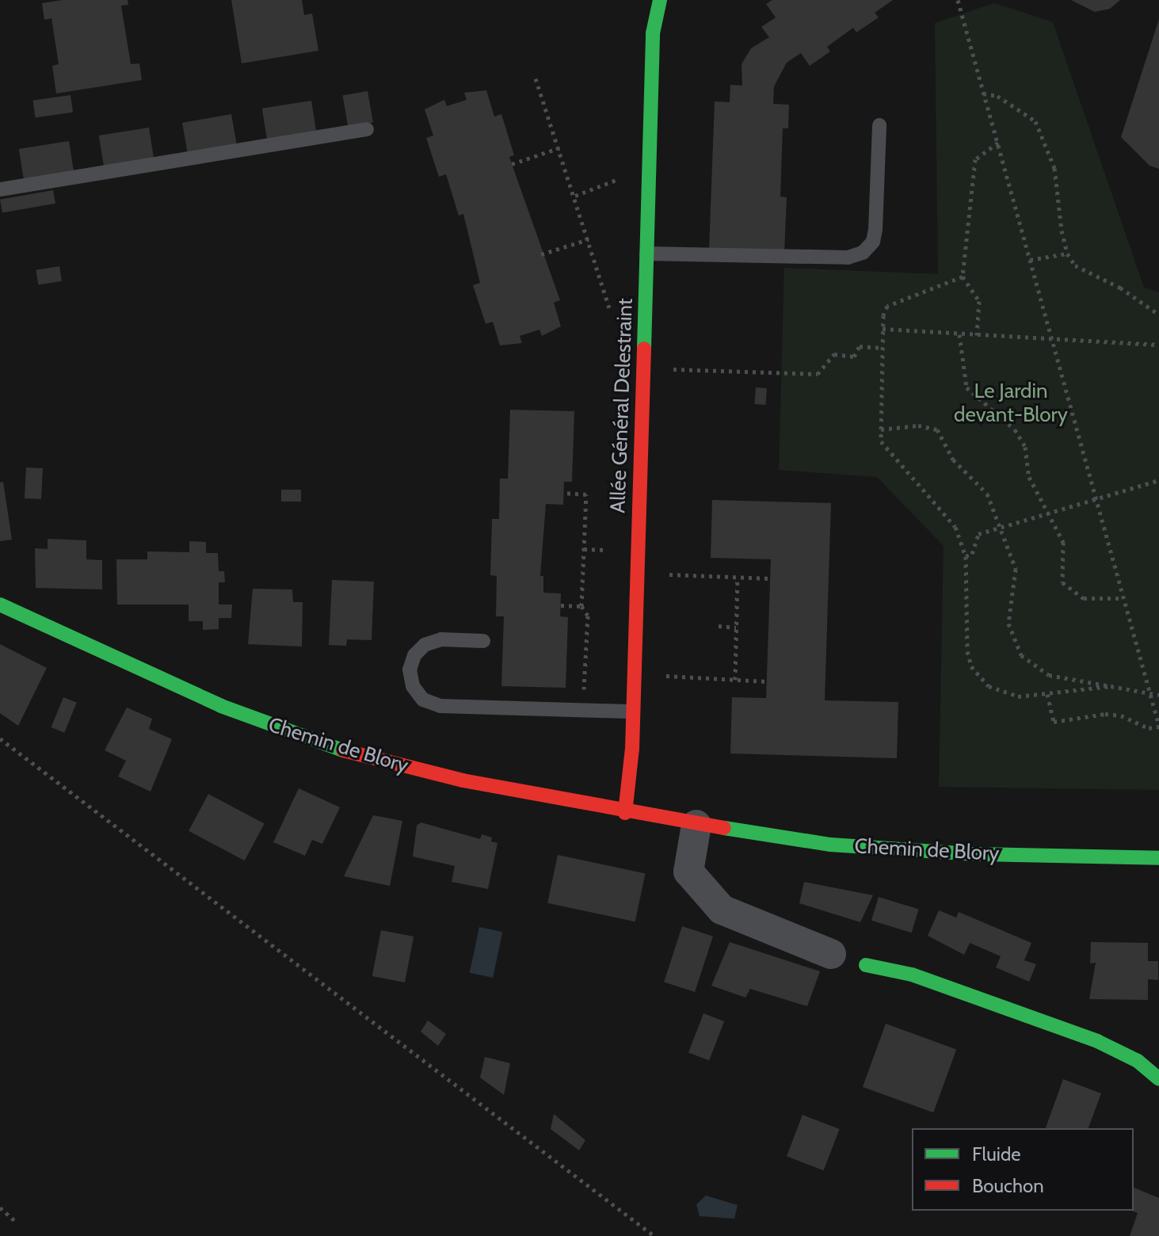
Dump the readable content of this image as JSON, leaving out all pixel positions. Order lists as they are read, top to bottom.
{
  "streets": {
    "street": ["Allée Général Delestraint", "Chemin de Blory"]
  },
  "crossings": [
    ["Allée Général Delestraint", "Chemin de Blory"]
  ],
  "parks": ["Le Jardin devant-Blory"],
  "legend": ["Fluide", "Bouchon"]
}
